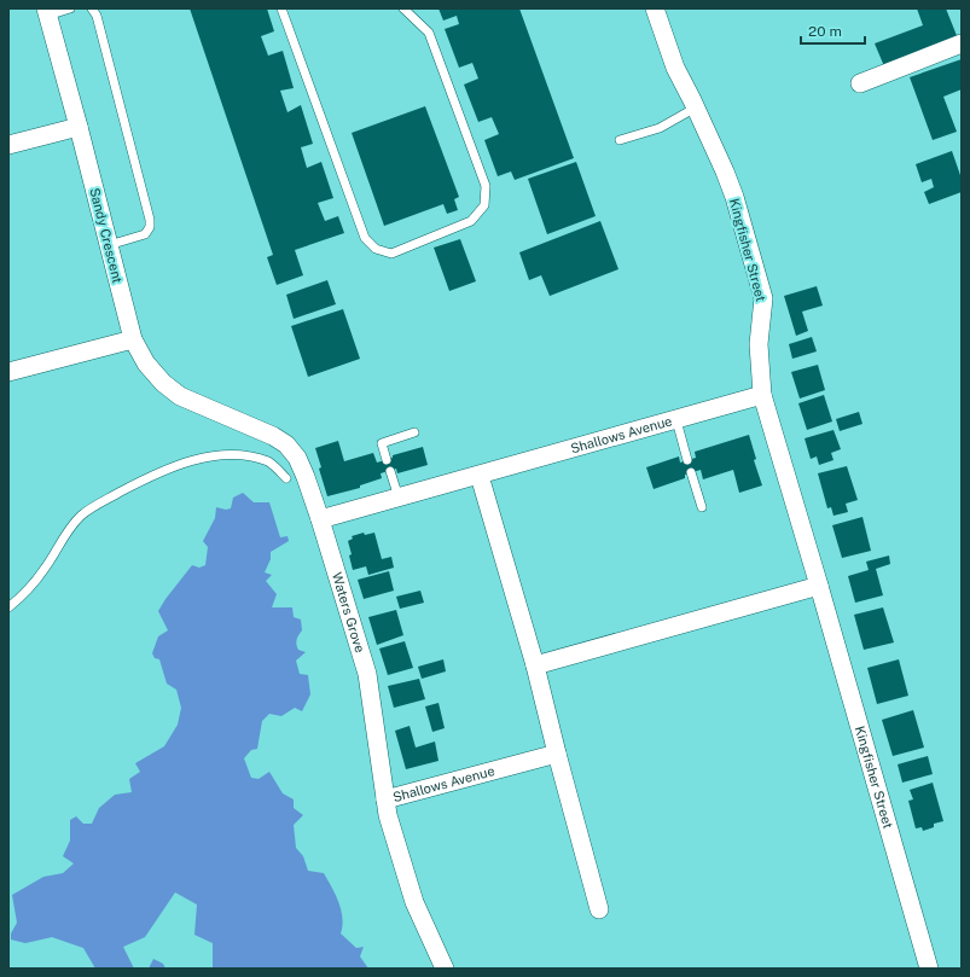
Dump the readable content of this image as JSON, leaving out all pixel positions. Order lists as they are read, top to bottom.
{
  "streets": {
    "street": [
      "Sandy Crescent",
      "Kingfisher Street",
      "Shallows Avenue",
      "Waters Grove"
    ]
  },
  "crossings": [
    ["Sandy Crescent", "Waters Grove"],
    ["Kingfisher Street", "Shallows Avenue"],
    ["Shallows Avenue", "Waters Grove"]
  ],
  "scale_bar": "20 m"
}
